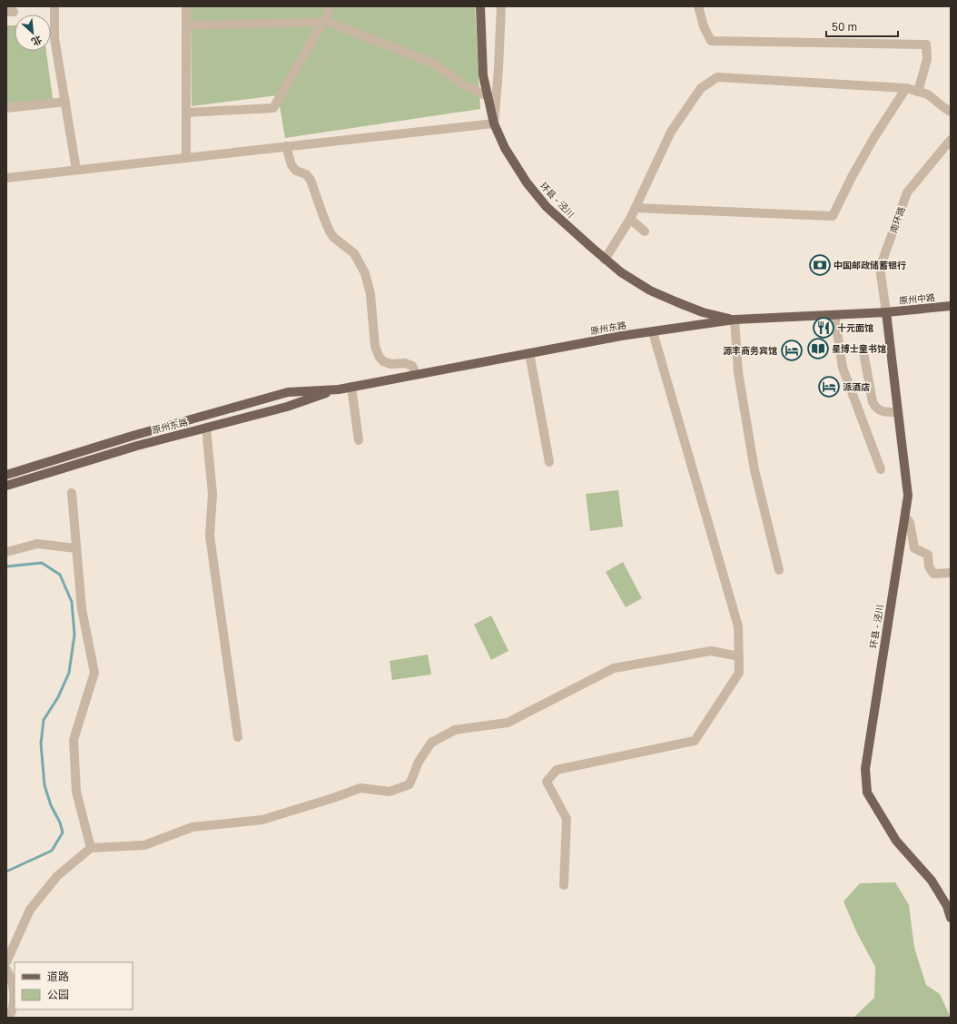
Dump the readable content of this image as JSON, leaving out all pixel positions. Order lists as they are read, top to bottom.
{
  "streets": {
    "main road": ["环县 - 泾川", "原州中路", "原州东路"],
    "street": ["南环路"]
  },
  "crossings": [
    ["环县 - 泾川", "南环路"],
    ["环县 - 泾川", "原州中路"],
    ["环县 - 泾川", "原州东路"],
    ["南环路", "原州中路"],
    ["南环路", "原州东路"],
    ["原州中路", "原州东路"]
  ],
  "places": {
    "bank": ["中国邮政储蓄银行"],
    "restaurant": ["十元面馆"],
    "library": ["星博士童书馆"],
    "hotel": ["源丰商务宾馆", "派酒店"]
  },
  "legend": ["道路", "公园"],
  "scale_bar": "50 m",
  "north": "bottom right"
}
